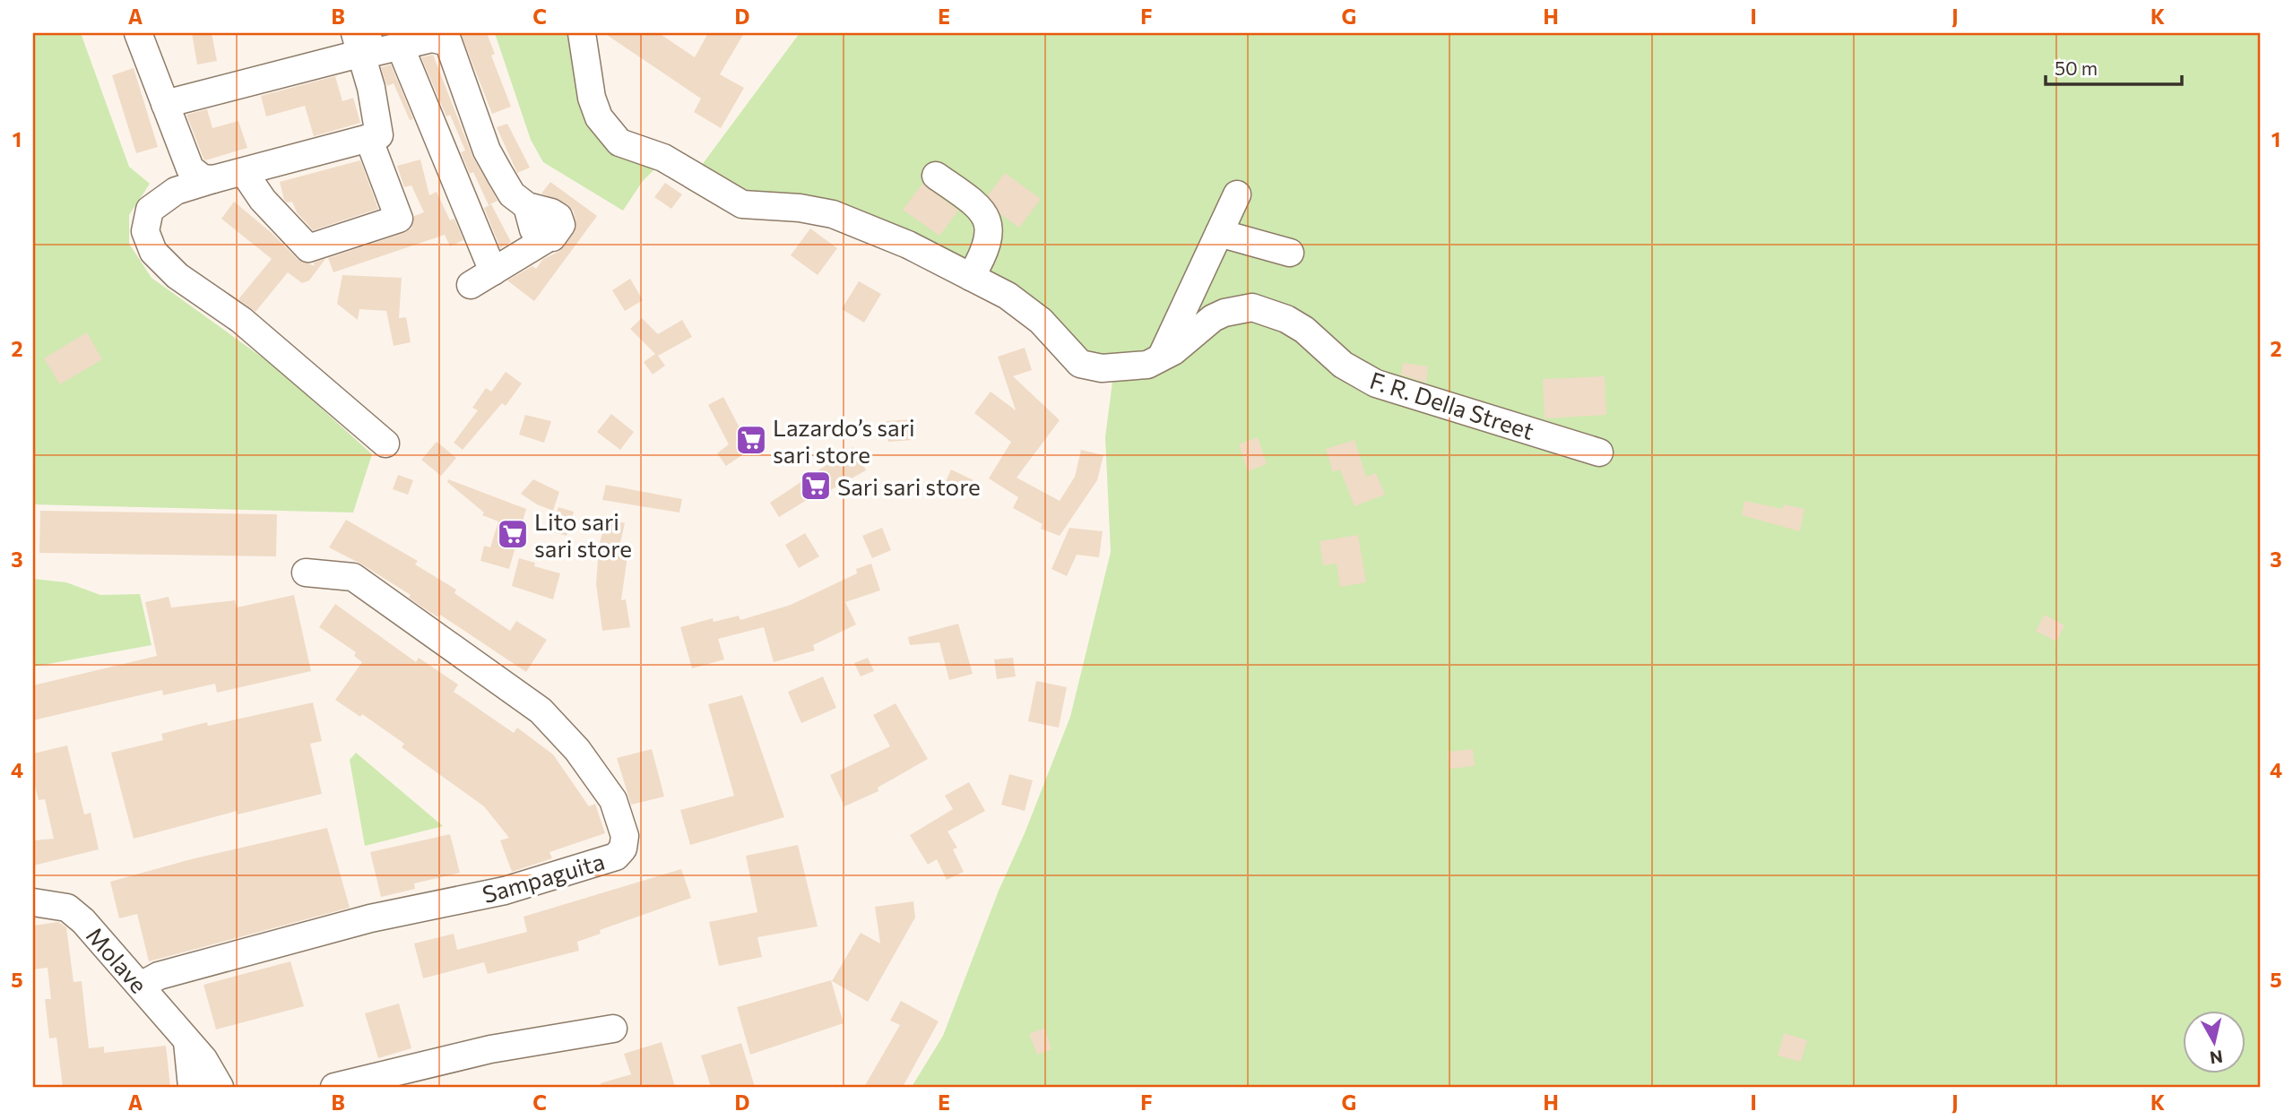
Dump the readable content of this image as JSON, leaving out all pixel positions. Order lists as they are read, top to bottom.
{
  "streets": {
    "street": ["F. R. Della Street", "Sampaguita", "Molave"]
  },
  "crossings": [
    ["Sampaguita", "Molave"]
  ],
  "places": {
    "supermarket": ["Lazardo’s sari sari store", "Sari sari store", "Lito sari sari store"]
  },
  "scale_bar": "50 m",
  "north": "bottom",
  "grid": {
    "columns": [
      "A",
      "B",
      "C",
      "D",
      "E",
      "F",
      "G",
      "H",
      "I",
      "J",
      "K"
    ],
    "rows": [
      "1",
      "2",
      "3",
      "4",
      "5"
    ]
  }
}
